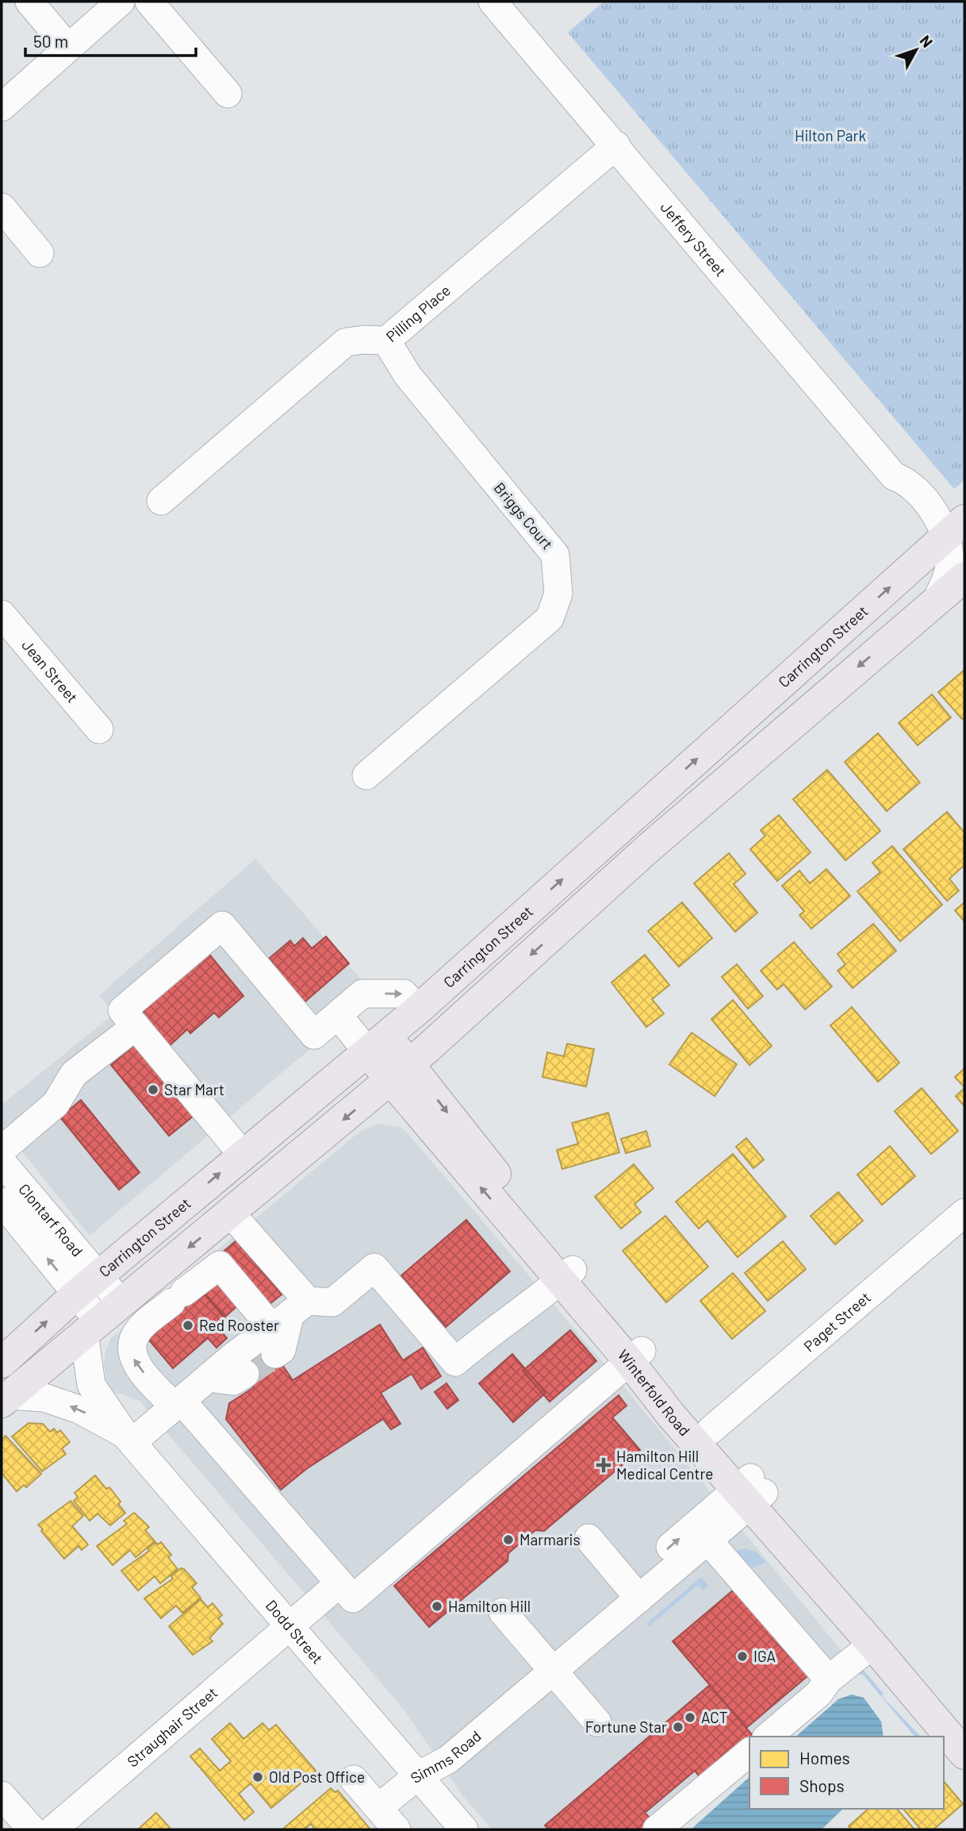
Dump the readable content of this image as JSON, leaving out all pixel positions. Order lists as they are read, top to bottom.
{
  "streets": {
    "main road": ["Carrington Street", "Winterfold Road"],
    "street": [
      "Jeffery Street",
      "Pilling Place",
      "Briggs Court",
      "Jean Street",
      "Clontarf Road",
      "Paget Street",
      "Dodd Street",
      "Straughair Street",
      "Simms Road"
    ]
  },
  "crossings": [
    ["Jeffery Street", "Pilling Place"],
    ["Jeffery Street", "Carrington Street"],
    ["Pilling Place", "Briggs Court"],
    ["Carrington Street", "Clontarf Road"],
    ["Carrington Street", "Winterfold Road"],
    ["Clontarf Road", "Dodd Street"],
    ["Paget Street", "Winterfold Road"],
    ["Winterfold Road", "Simms Road"],
    ["Dodd Street", "Straughair Street"],
    ["Dodd Street", "Simms Road"]
  ],
  "parks": ["Hilton Park"],
  "places": {
    "other": [
      "Star Mart",
      "Red Rooster",
      "Marmaris",
      "Hamilton Hill",
      "IGA",
      "ACT",
      "Fortune Star",
      "Old Post Office"
    ],
    "health": ["Hamilton Hill Medical Centre"]
  },
  "legend": ["Homes", "Shops"],
  "scale_bar": "50 m",
  "north": "top right"
}
